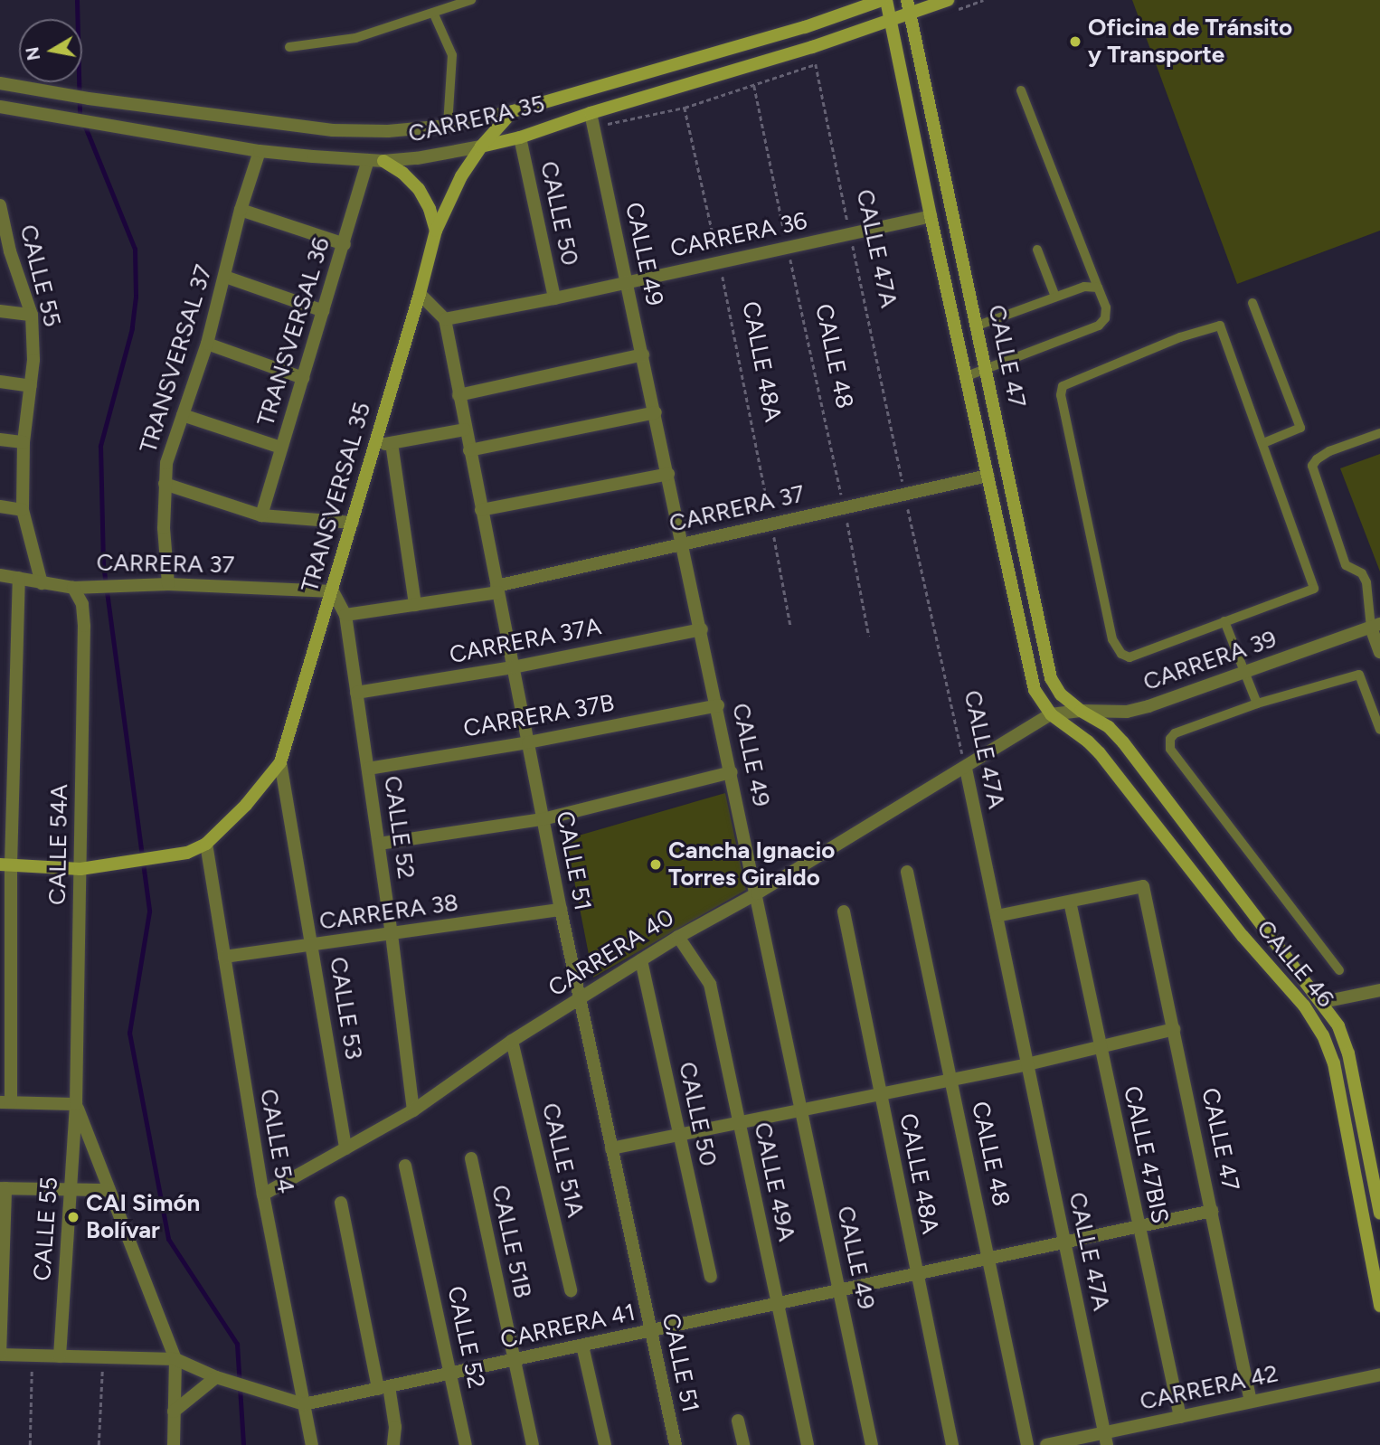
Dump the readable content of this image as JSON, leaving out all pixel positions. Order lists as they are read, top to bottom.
{
  "streets": {
    "main road": [
      "CARRERA 35",
      "CALLE 47",
      "TRANSVERSAL 35",
      "CALLE 46"
    ],
    "street": [
      "CALLE 50",
      "CARRERA 36",
      "CALLE 47A",
      "CALLE 49",
      "CALLE 55",
      "TRANSVERSAL 36",
      "CALLE 48",
      "TRANSVERSAL 37",
      "CALLE 48A",
      "CARRERA 37",
      "CARRERA 37A",
      "CARRERA 39",
      "CARRERA 37B",
      "CALLE 52",
      "CALLE 54A",
      "CALLE 51",
      "CARRERA 38",
      "CARRERA 40",
      "CALLE 53",
      "CALLE 54",
      "CALLE 47BIS",
      "CALLE 51A",
      "CALLE 49A",
      "CALLE 51B",
      "CARRERA 41",
      "CARRERA 42"
    ]
  },
  "crossings": [
    ["CARRERA 35", "CALLE 50"],
    ["CARRERA 35", "CALLE 49"],
    ["CARRERA 35", "TRANSVERSAL 36"],
    ["CARRERA 35", "CALLE 47"],
    ["CARRERA 35", "TRANSVERSAL 37"],
    ["CARRERA 35", "TRANSVERSAL 35"],
    ["CALLE 50", "CARRERA 36"],
    ["CALLE 50", "CARRERA 40"],
    ["CARRERA 36", "CALLE 47A"],
    ["CARRERA 36", "CALLE 49"],
    ["CARRERA 36", "CALLE 48"],
    ["CARRERA 36", "CALLE 47"],
    ["CARRERA 36", "CALLE 48A"],
    ["CARRERA 36", "CALLE 51"],
    ["CALLE 47A", "CALLE 48"],
    ["CALLE 47A", "CARRERA 37"],
    ["CALLE 47A", "CARRERA 40"],
    ["CALLE 47A", "CARRERA 41"],
    ["CALLE 47A", "CARRERA 42"],
    ["CALLE 49", "CARRERA 37"],
    ["CALLE 49", "CARRERA 37A"],
    ["CALLE 49", "CARRERA 37B"],
    ["CALLE 49", "CARRERA 40"],
    ["CALLE 49", "CARRERA 41"],
    ["CALLE 55", "CARRERA 37"],
    ["CALLE 55", "CALLE 54A"],
    ["CALLE 48", "CARRERA 37"],
    ["CALLE 48", "CARRERA 41"],
    ["CALLE 47", "CARRERA 37"],
    ["CALLE 47", "CARRERA 39"],
    ["CALLE 47", "CARRERA 40"],
    ["CALLE 47", "CALLE 46"],
    ["CALLE 47", "CALLE 47BIS"],
    ["CALLE 47", "CARRERA 41"],
    ["CALLE 47", "CARRERA 42"],
    ["TRANSVERSAL 37", "CARRERA 37"],
    ["CALLE 48A", "CARRERA 37"],
    ["CALLE 48A", "CARRERA 41"],
    ["TRANSVERSAL 35", "CARRERA 37"],
    ["TRANSVERSAL 35", "CALLE 52"],
    ["TRANSVERSAL 35", "CALLE 53"],
    ["TRANSVERSAL 35", "CALLE 54"],
    ["CARRERA 37", "CALLE 52"],
    ["CARRERA 37", "CALLE 54A"],
    ["CARRERA 37", "CALLE 51"],
    ["CARRERA 37A", "CALLE 52"],
    ["CARRERA 37A", "CALLE 51"],
    ["CARRERA 39", "CARRERA 40"],
    ["CARRERA 39", "CALLE 46"],
    ["CARRERA 37B", "CALLE 52"],
    ["CARRERA 37B", "CALLE 51"],
    ["CALLE 52", "CARRERA 38"],
    ["CALLE 52", "CARRERA 40"],
    ["CALLE 52", "CARRERA 41"],
    ["CALLE 51", "CARRERA 38"],
    ["CALLE 51", "CARRERA 40"],
    ["CALLE 51", "CARRERA 41"],
    ["CARRERA 38", "CALLE 53"],
    ["CARRERA 38", "CALLE 54"],
    ["CARRERA 40", "CALLE 46"],
    ["CARRERA 40", "CALLE 53"],
    ["CARRERA 40", "CALLE 54"],
    ["CARRERA 40", "CALLE 51A"],
    ["CARRERA 40", "CALLE 49A"],
    ["CALLE 54", "CARRERA 41"],
    ["CALLE 47BIS", "CARRERA 41"],
    ["CALLE 47BIS", "CARRERA 42"],
    ["CALLE 49A", "CARRERA 41"],
    ["CALLE 51B", "CARRERA 41"]
  ],
  "places": ["Oficina de Tránsito y Transporte", "Cancha Ignacio Torres Giraldo", "CAI Simón Bolívar"],
  "north": "left"
}
